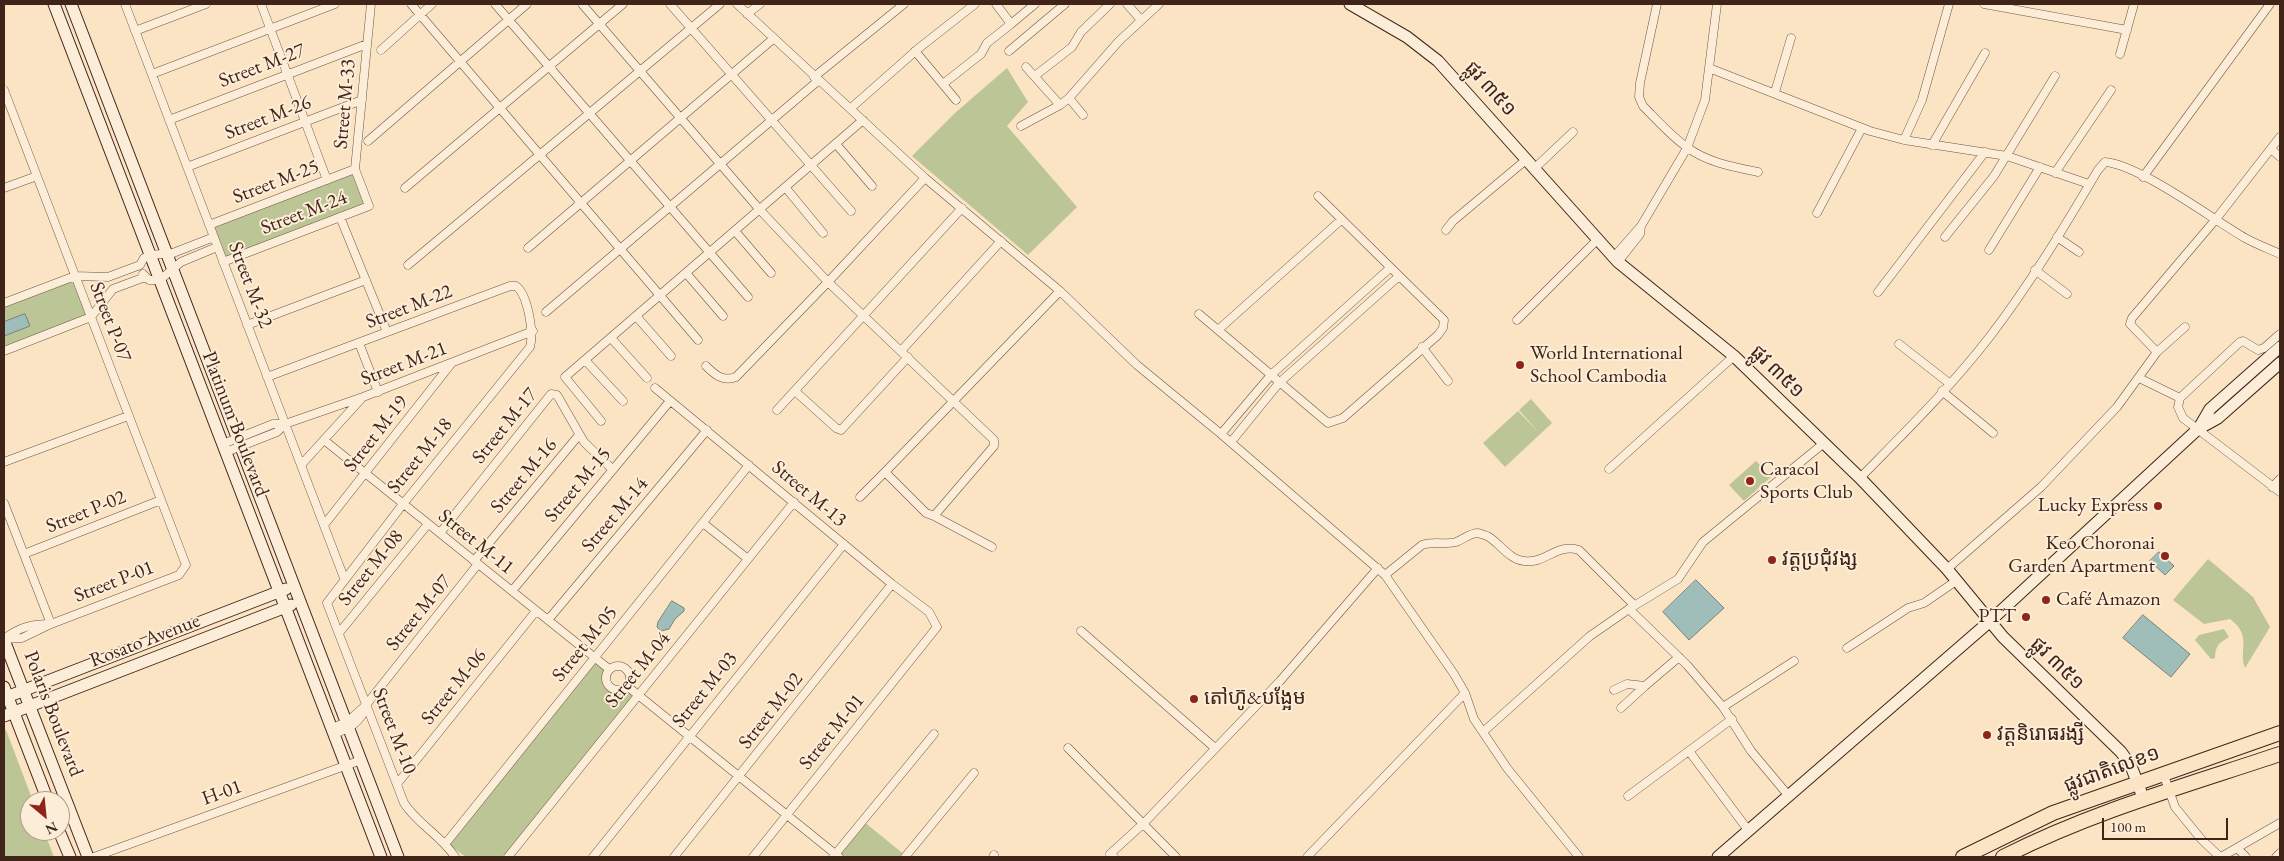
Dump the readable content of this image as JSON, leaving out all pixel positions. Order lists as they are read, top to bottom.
{
  "streets": {
    "highway": ["ផ្លូវជាតិលេខ១"],
    "street": [
      "Street M-27",
      "ផ្លូវ ៣៥១",
      "Street M-33",
      "Street M-26",
      "Street M-25",
      "Street M-24",
      "Street M-32",
      "Street M-22",
      "Street P-07",
      "Street M-21",
      "Platinum Boulevard",
      "Street M-17",
      "Street M-19",
      "Street M-18",
      "Street M-16",
      "Street M-15",
      "Street M-13",
      "Street P-02",
      "Street M-14",
      "Street M-11",
      "Street M-08",
      "Street P-01",
      "Street M-07",
      "Rosato Avenue",
      "Street M-05",
      "Street M-04",
      "Street M-06",
      "Street M-03",
      "Street M-02",
      "Polaris Boulevard",
      "Street M-10",
      "Street M-01",
      "H-01"
    ]
  },
  "crossings": [
    ["Street M-27", "Street M-33"],
    ["Street M-27", "Street M-32"],
    ["ផ្លូវ ៣៥១", "ផ្លូវជាតិលេខ១"],
    ["Street M-33", "Street M-26"],
    ["Street M-33", "Street M-25"],
    ["Street M-33", "Street M-24"],
    ["Street M-26", "Street M-32"],
    ["Street M-25", "Street M-32"],
    ["Street M-24", "Street M-32"],
    ["Street M-32", "Street M-22"],
    ["Street M-32", "Street M-21"],
    ["Street M-32", "Street M-19"],
    ["Street M-32", "Street M-18"],
    ["Street M-22", "Street M-21"],
    ["Street M-22", "Street M-18"],
    ["Street P-07", "Street P-02"],
    ["Street P-07", "Street P-01"],
    ["Street M-21", "Platinum Boulevard"],
    ["Street M-21", "Street M-19"],
    ["Street M-21", "Street M-18"],
    ["Platinum Boulevard", "Street M-07"],
    ["Platinum Boulevard", "Rosato Avenue"],
    ["Platinum Boulevard", "H-01"],
    ["Street M-17", "Street M-16"],
    ["Street M-17", "Street M-15"],
    ["Street M-17", "Street M-11"],
    ["Street M-19", "Street M-11"],
    ["Street M-18", "Street M-11"],
    ["Street M-18", "Street M-10"],
    ["Street M-16", "Street M-11"],
    ["Street M-16", "Street M-07"],
    ["Street M-15", "Street M-13"],
    ["Street M-15", "Street M-11"],
    ["Street M-13", "Street M-14"],
    ["Street M-13", "Street M-05"],
    ["Street M-13", "Street M-04"],
    ["Street M-13", "Street M-03"],
    ["Street M-13", "Street M-02"],
    ["Street M-13", "Street M-01"],
    ["Street M-14", "Street M-11"],
    ["Street M-11", "Street M-08"],
    ["Street M-11", "Street M-07"],
    ["Street M-11", "Street M-05"],
    ["Street M-11", "Street M-06"],
    ["Street M-08", "Street M-10"],
    ["Street P-01", "Polaris Boulevard"],
    ["Street M-07", "Street M-10"],
    ["Rosato Avenue", "Polaris Boulevard"],
    ["Street M-05", "Street M-10"],
    ["Street M-06", "Street M-10"]
  ],
  "places": [
    "World International School Cambodia",
    "Caracol Sports Club",
    "Lucky Express",
    "Keo Choronai Garden Apartment",
    "វត្តប្រជុំវង្ស",
    "Café Amazon",
    "PTT",
    "តៅហ៊ូ&បង្អែម",
    "វត្តនិរោធរង្សី"
  ],
  "scale_bar": "100 m",
  "north": "bottom right"
}
